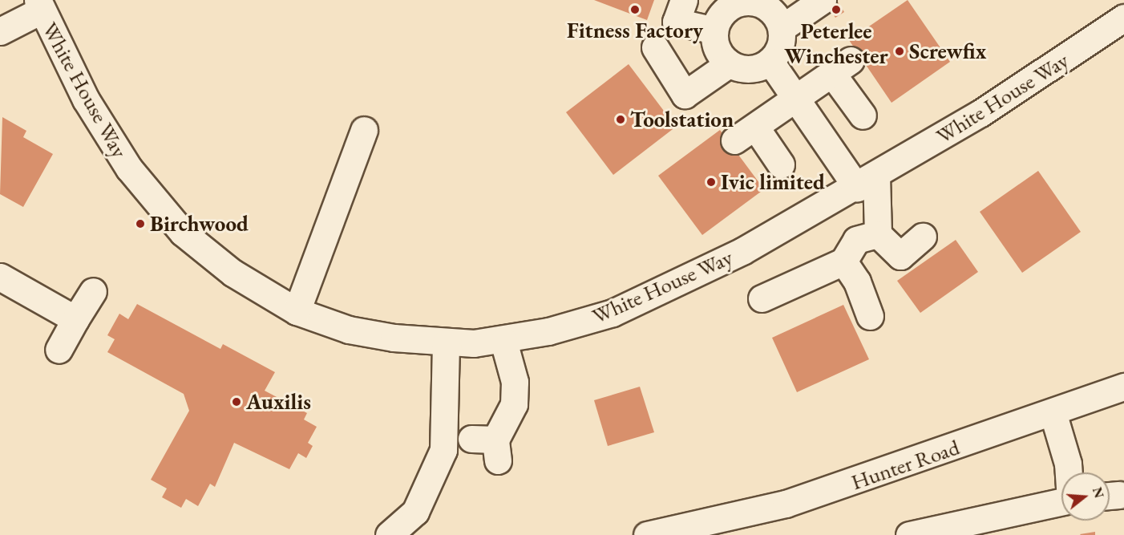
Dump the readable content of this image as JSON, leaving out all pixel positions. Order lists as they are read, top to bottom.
{
  "streets": {
    "street": ["White House Way", "Hunter Road"]
  },
  "places": [
    "Fitness Factory",
    "Peterlee Winchester",
    "Screwfix",
    "Toolstation",
    "Ivic limited",
    "Birchwood",
    "Auxilis"
  ],
  "north": "right"
}
